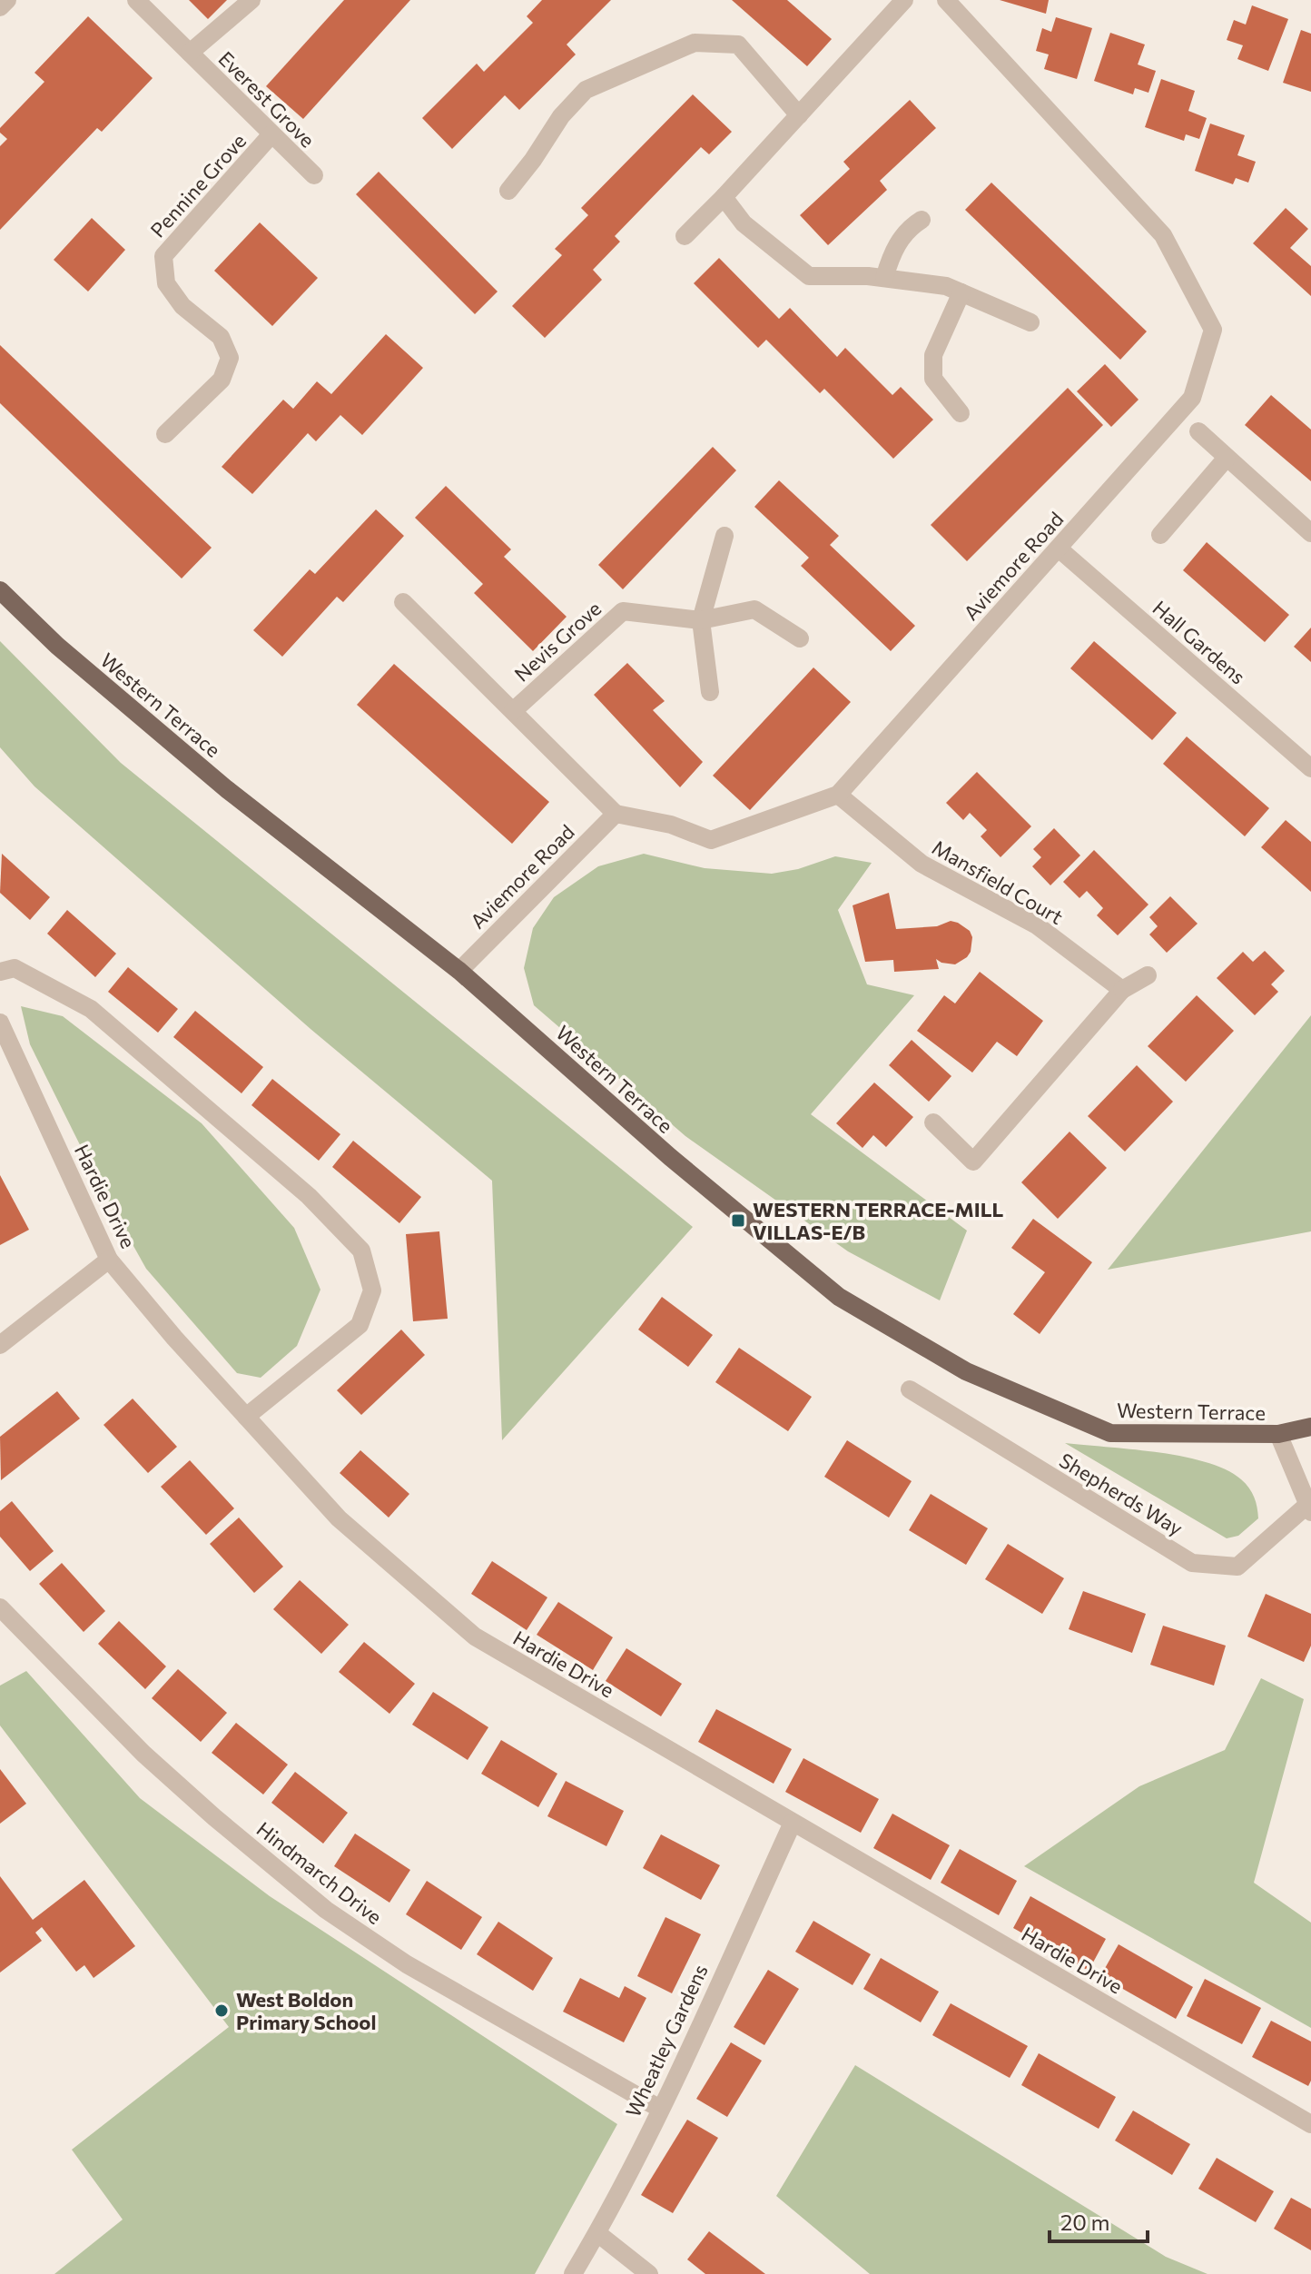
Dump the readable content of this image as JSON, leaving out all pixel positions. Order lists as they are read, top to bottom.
{
  "streets": {
    "main road": ["Western Terrace"],
    "street": [
      "Everest Grove",
      "Pennine Grove",
      "Aviemore Road",
      "Nevis Grove",
      "Hall Gardens",
      "Mansfield Court",
      "Hardie Drive",
      "Shepherds Way",
      "Hindmarch Drive",
      "Wheatley Gardens"
    ]
  },
  "crossings": [
    ["Everest Grove", "Pennine Grove"],
    ["Aviemore Road", "Hall Gardens"],
    ["Aviemore Road", "Western Terrace"],
    ["Aviemore Road", "Mansfield Court"],
    ["Hardie Drive", "Wheatley Gardens"],
    ["Hindmarch Drive", "Wheatley Gardens"]
  ],
  "places": {
    "transit": ["WESTERN TERRACE-MILL VILLAS-E/B"],
    "other": ["West Boldon Primary School"]
  },
  "scale_bar": "20 m"
}
